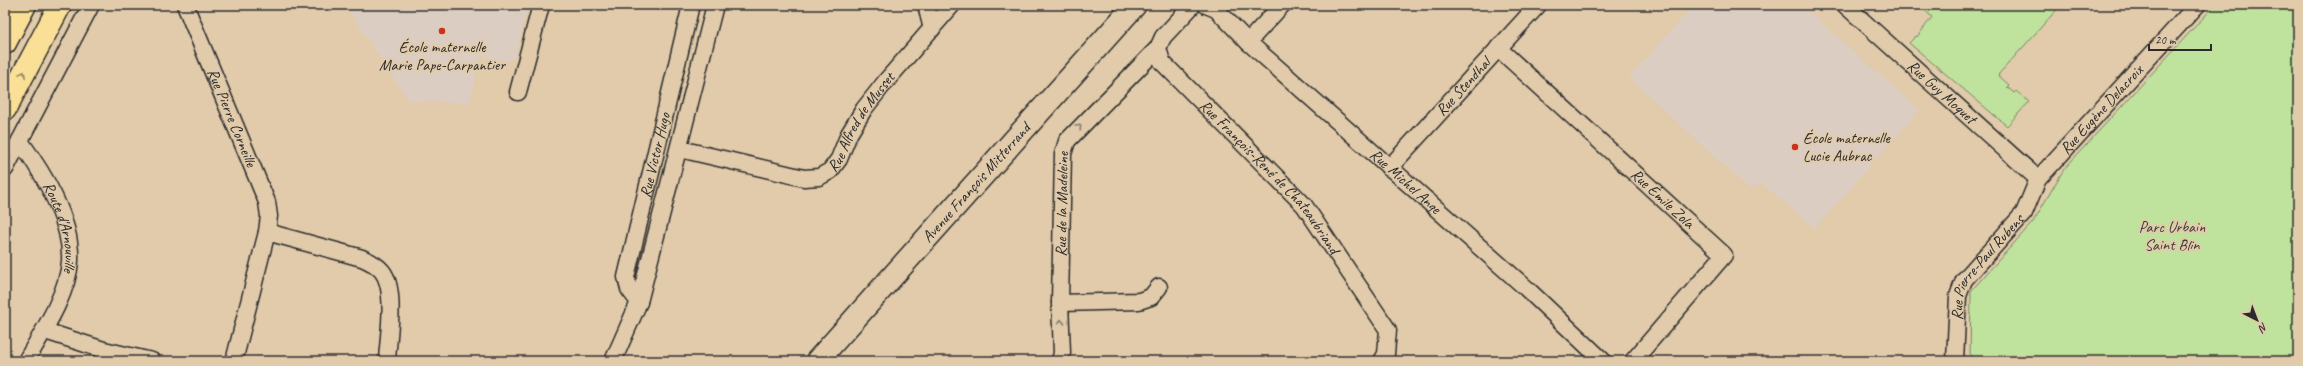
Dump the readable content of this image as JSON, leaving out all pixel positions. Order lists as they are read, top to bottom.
{
  "streets": {
    "main road": ["Avenue François Mitterrand"],
    "street": [
      "Rue Stendhal",
      "Rue Guy Moquet",
      "Rue Eugène Delacroix",
      "Rue Pierre Corneille",
      "Rue Alfred de Musset",
      "Rue Victor Hugo",
      "Rue François-René de Chateaubriand",
      "Rue Michel Ange",
      "Rue Émile Zola",
      "Rue de la Madeleine",
      "Route d'Arnouville",
      "Rue Pierre-Paul Rubens"
    ]
  },
  "crossings": [
    ["Rue Stendhal", "Rue Michel Ange"],
    ["Rue Stendhal", "Rue Émile Zola"],
    ["Rue Guy Moquet", "Rue Eugène Delacroix"],
    ["Rue Guy Moquet", "Rue Pierre-Paul Rubens"],
    ["Rue Eugène Delacroix", "Rue Pierre-Paul Rubens"],
    ["Rue Alfred de Musset", "Rue Victor Hugo"],
    ["Rue François-René de Chateaubriand", "Rue de la Madeleine"]
  ],
  "one_way": ["Rue de la Madeleine"],
  "parks": ["Parc Urbain Saint Blin"],
  "places": ["École maternelle Marie Pape-Carpantier", "École maternelle Lucie Aubrac"],
  "scale_bar": "20 m",
  "north": "bottom right"
}
